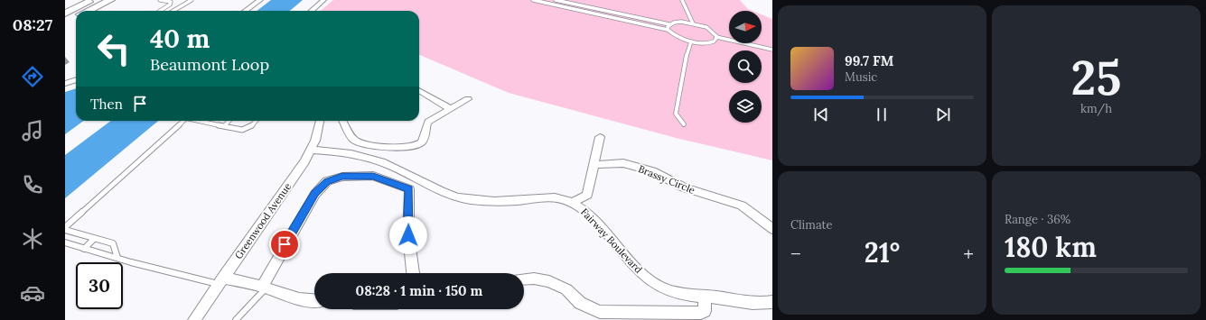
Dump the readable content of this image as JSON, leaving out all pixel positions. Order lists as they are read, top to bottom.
{
  "streets": {
    "street": ["Brassy Circle", "Greenwood Avenue", "Fairway Boulevard"]
  },
  "crossings": [
    ["Greenwood Avenue", "Fairway Boulevard"]
  ],
  "north": "right",
  "page": {
    "tabs": "08:27",
    "tile": [
      ["25", "km/h"],
      "Climate",
      ["Range · 36%", "180 km"]
    ],
    "turn": ["40 m", "Beaumont Loop"],
    "song": ["99.7 FM", "Music"],
    "then": "Then",
    "heat": ["−", "21°", "+"],
    "limit": "30",
    "trip": "08:28 · 1 min · 150 m"
  }
}
